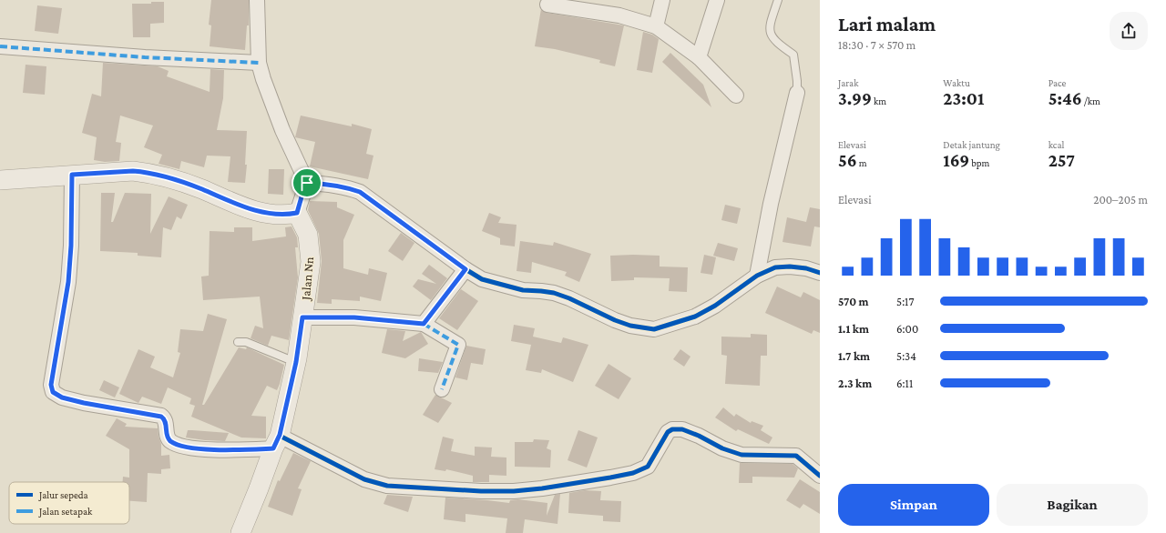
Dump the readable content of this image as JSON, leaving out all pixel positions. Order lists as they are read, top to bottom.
{
  "streets": {
    "street": ["Jalan Nn"]
  },
  "legend": ["Jalur sepeda", "Jalan setapak"],
  "page": {
    "heading": ["Lari malam", "18:30 · 7 × 570 m"],
    "stats": [
      ["Jarak", "3.99 km"],
      ["Waktu", "23:01"],
      ["Pace", "5:46 /km"],
      ["Elevasi", "56 m"],
      ["Detak jantung", "169 bpm"],
      ["kcal", "257"]
    ],
    "chart": ["Elevasi", "200–205 m"],
    "list": [
      {
        "name": "570 m",
        "note": "5:17"
      },
      {
        "name": "1.1 km",
        "note": "6:00"
      },
      {
        "name": "1.7 km",
        "note": "5:34"
      },
      {
        "name": "2.3 km",
        "note": "6:11"
      }
    ],
    "buttons": ["Simpan", "Bagikan"]
  }
}
